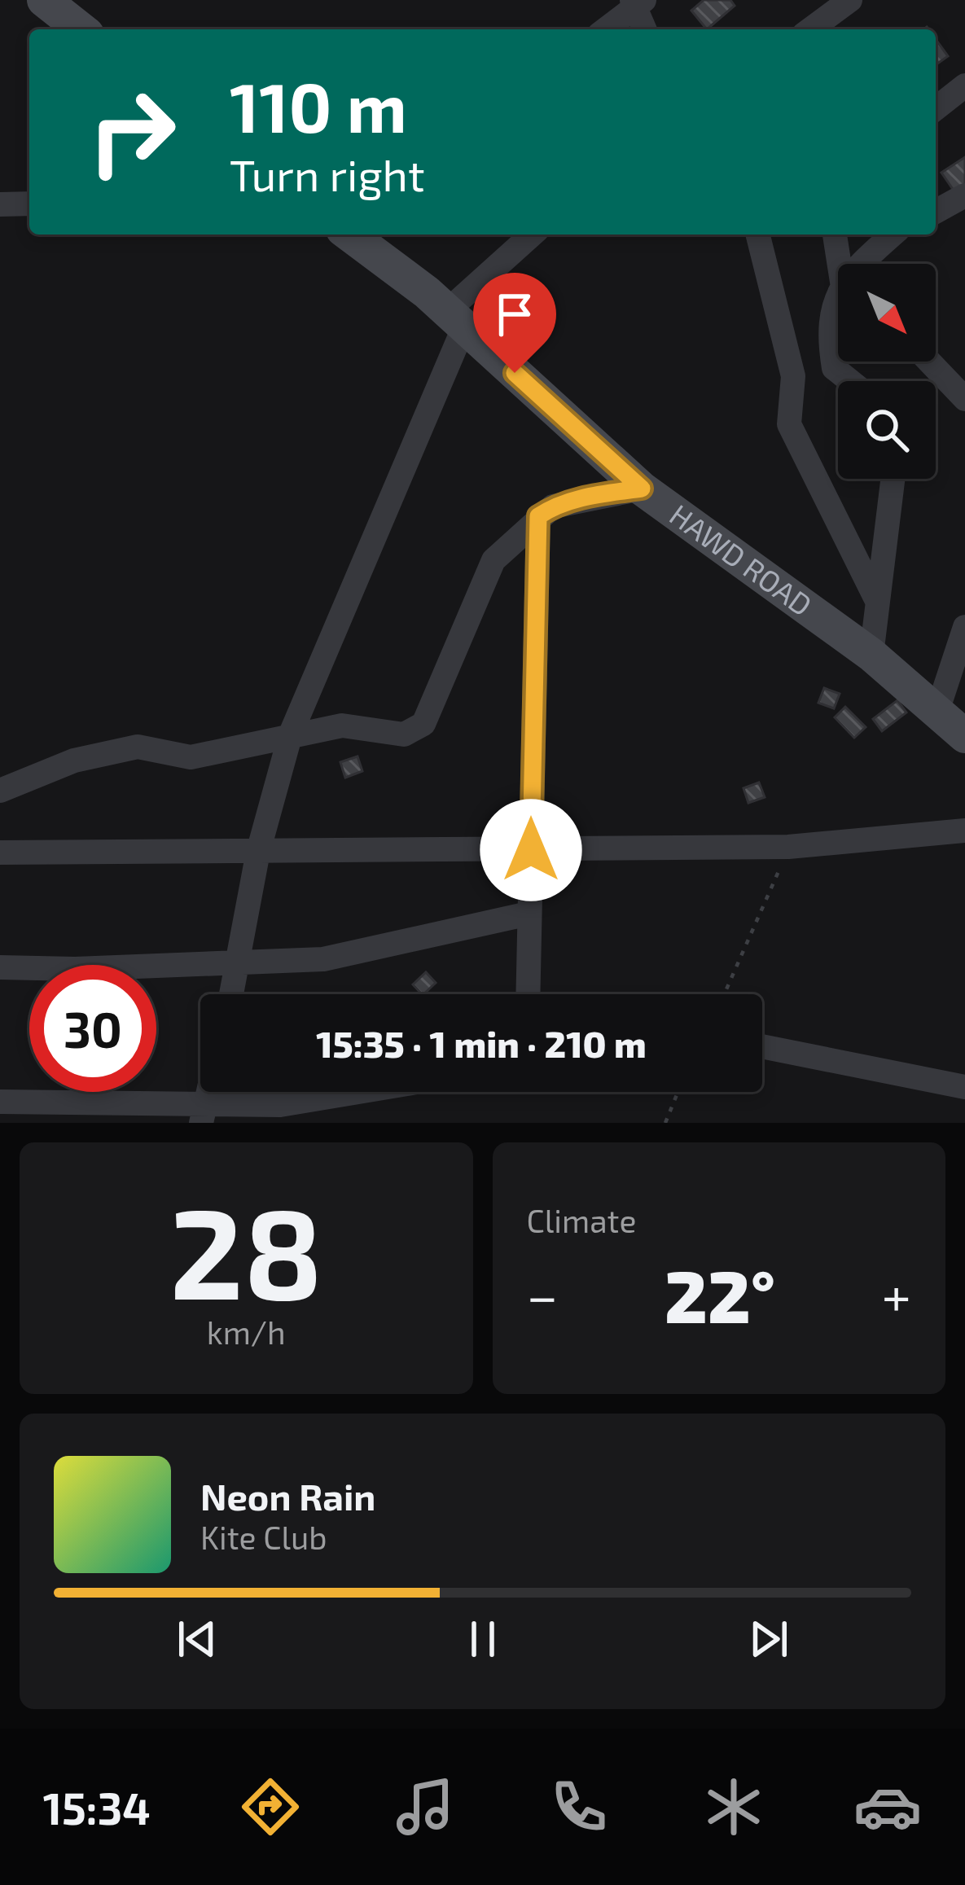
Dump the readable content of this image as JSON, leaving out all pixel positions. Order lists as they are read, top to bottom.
{
  "streets": {
    "main road": ["HAWD ROAD"]
  },
  "north": "bottom right",
  "page": {
    "turn": ["110 m", "Turn right"],
    "limit": "30",
    "trip": "15:35 · 1 min · 210 m",
    "tile": [
      ["28", "km/h"],
      "Climate"
    ],
    "heat": ["−", "22°", "+"],
    "song": ["Neon Rain", "Kite Club"],
    "tabs": "15:34"
  }
}
